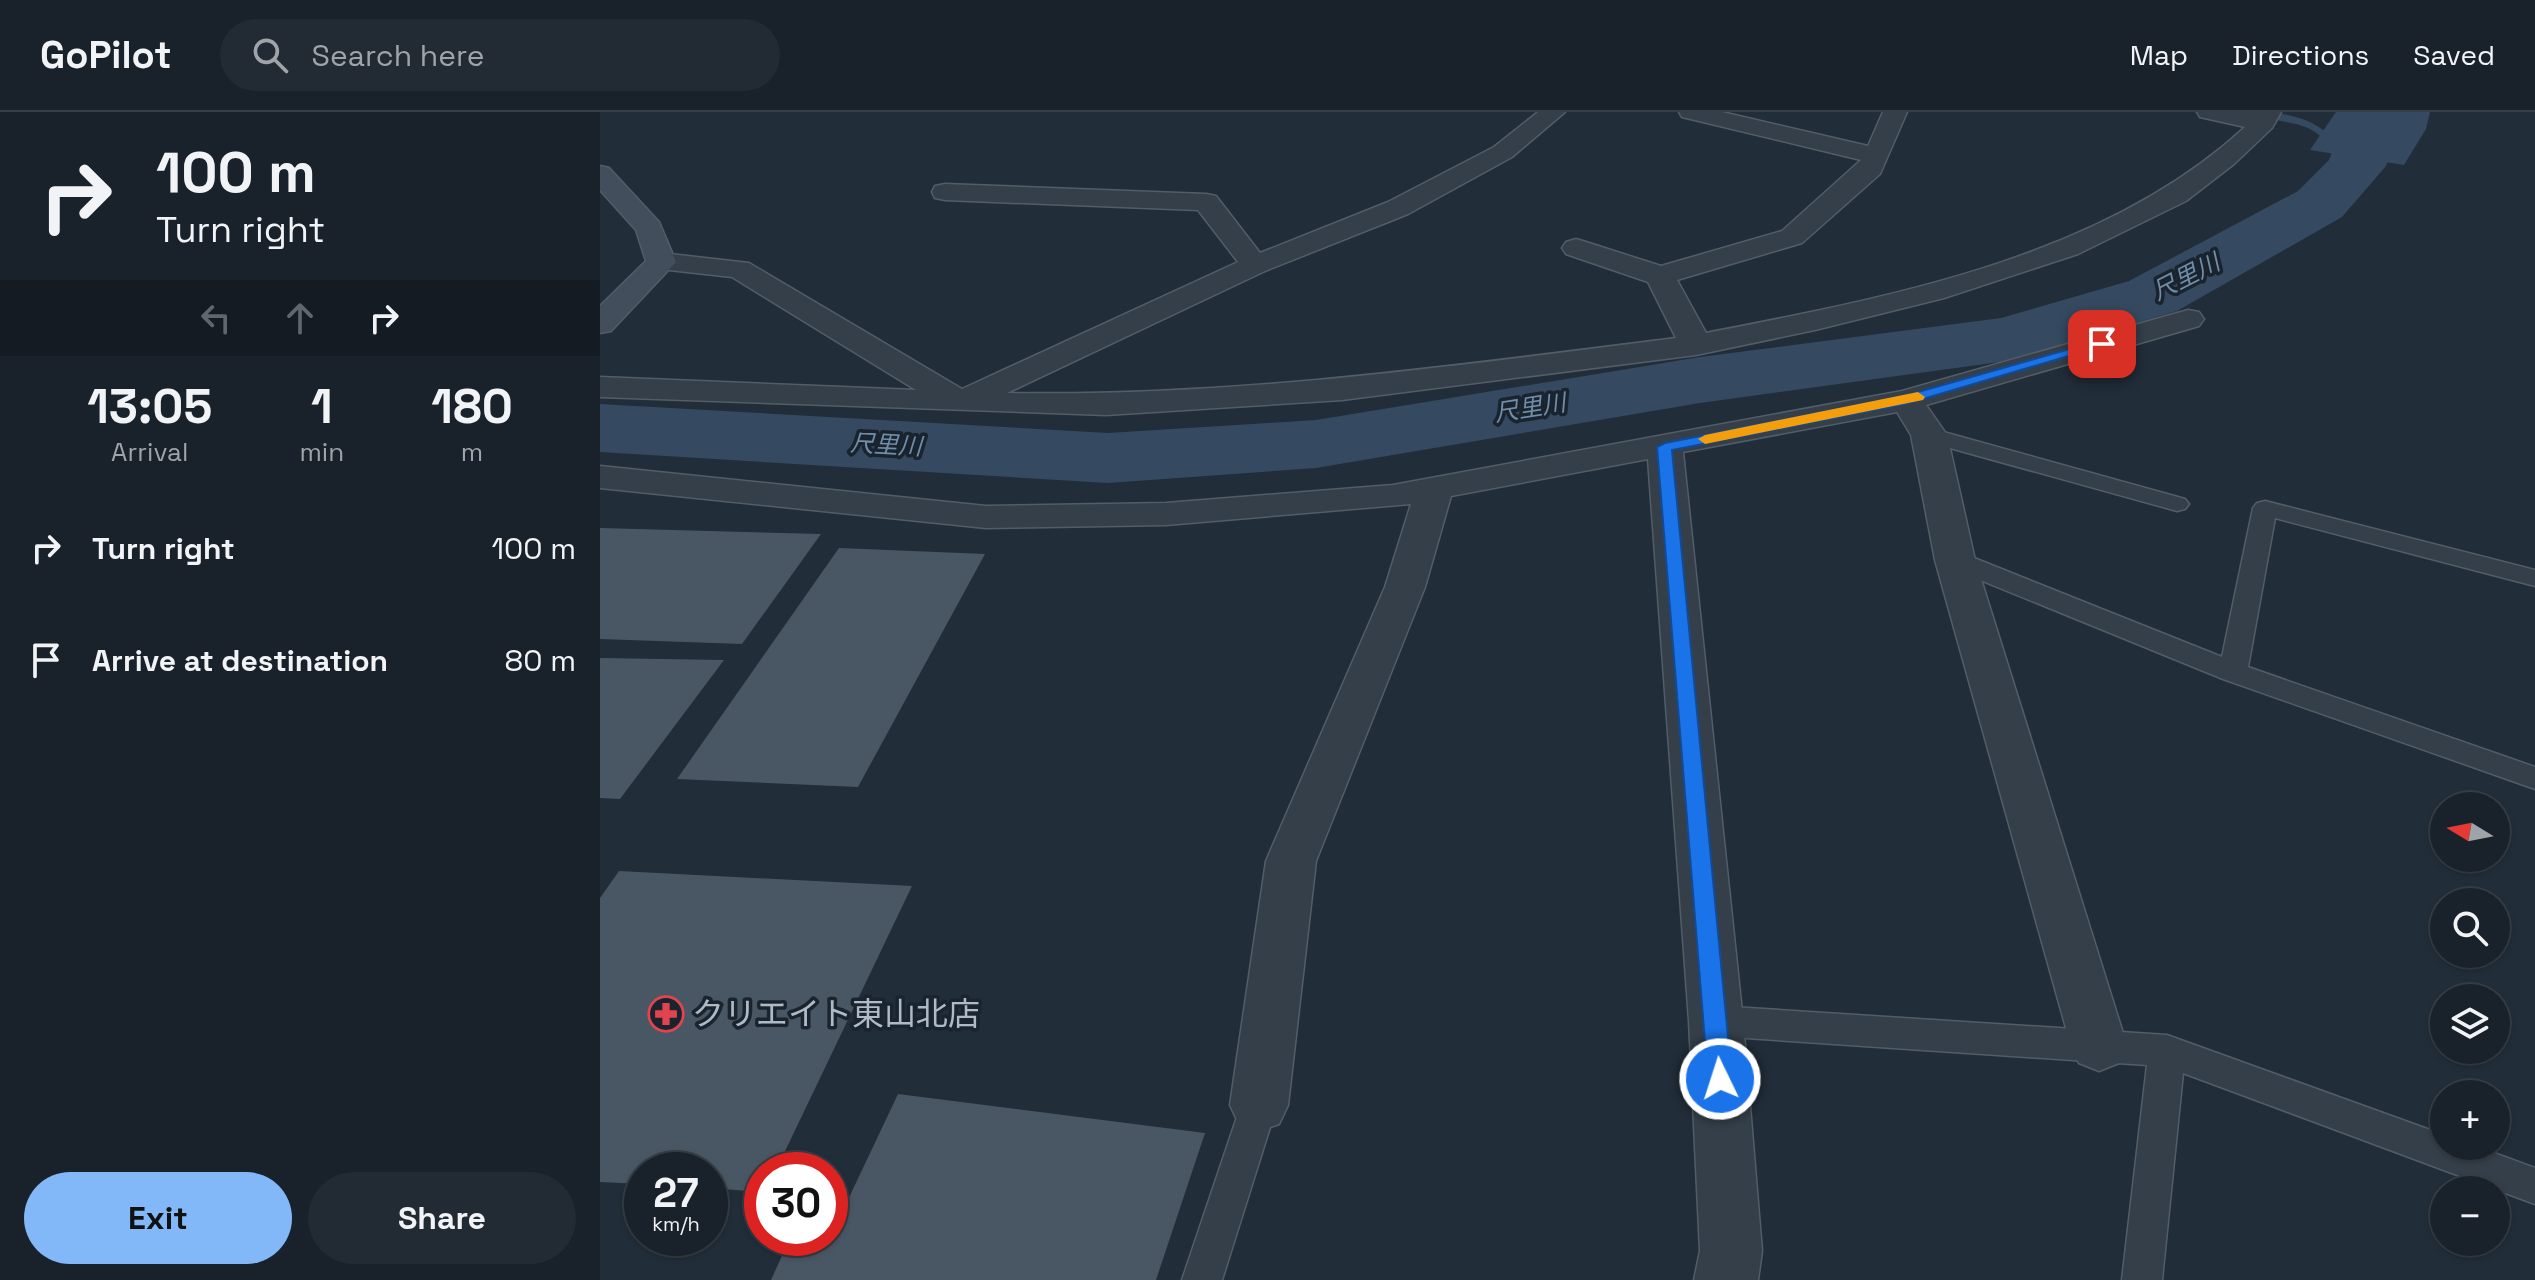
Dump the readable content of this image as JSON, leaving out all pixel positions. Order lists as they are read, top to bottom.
{
  "water": ["尺里川"],
  "places": {
    "pharmacy": ["クリエイト東山北店"]
  },
  "north": "left",
  "page": {
    "header": "GoPilot",
    "search": "Search here",
    "nav": ["Map", "Directions", "Saved"],
    "turn": ["100 m", "Turn right"],
    "eta": [
      "13:05",
      "Arrival",
      "1",
      "min",
      "180",
      "m"
    ],
    "list": [
      {
        "name": "Turn right",
        "value": "100 m"
      },
      {
        "name": "Arrive at destination",
        "value": "80 m"
      }
    ],
    "map_buttons": ["+", "−"],
    "speed": "27 km/h",
    "limit": "30",
    "buttons": ["Exit", "Share"]
  }
}
